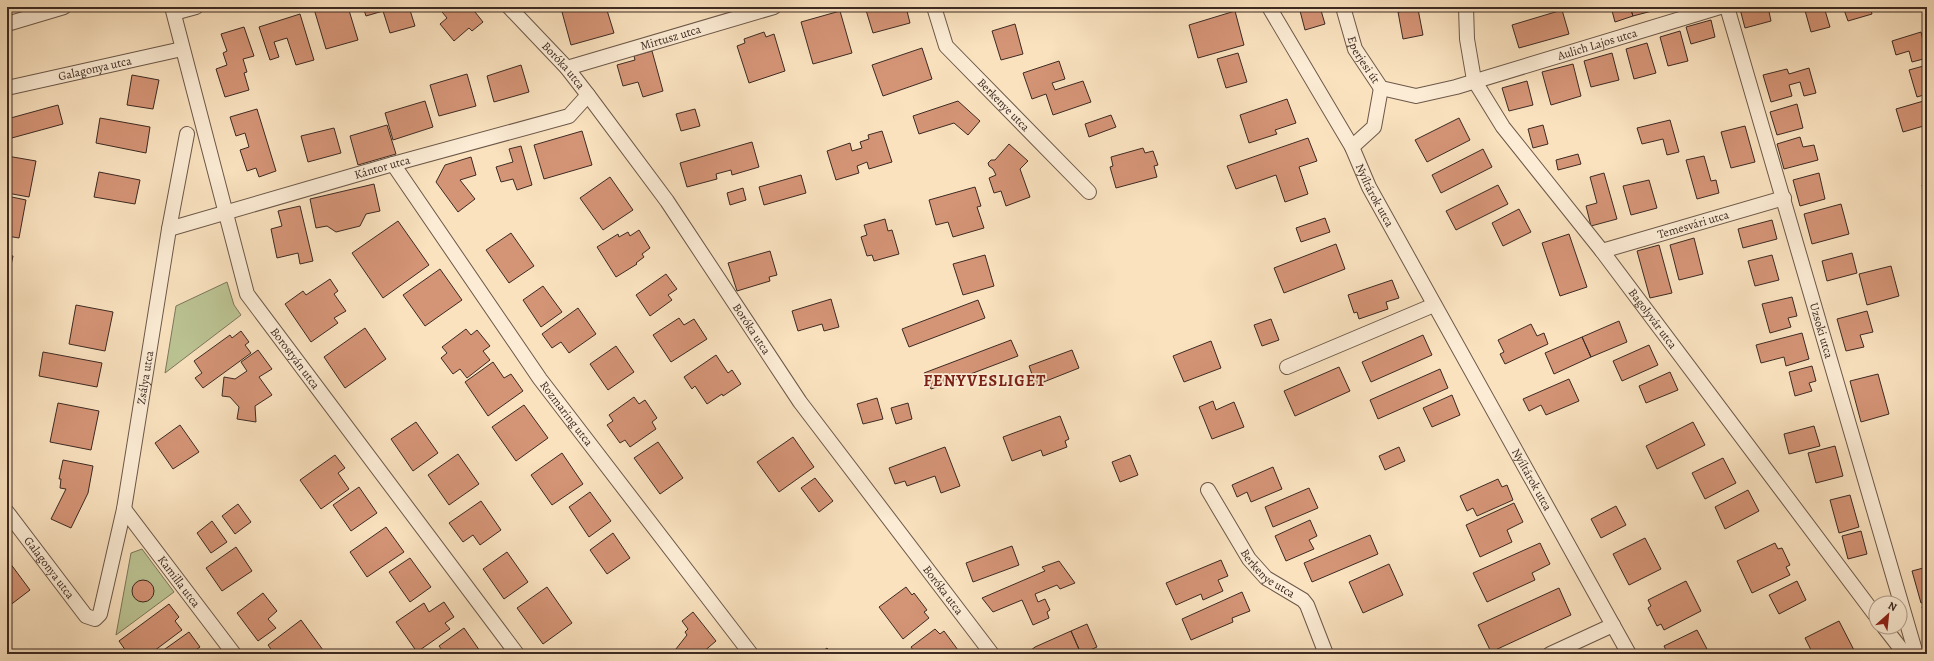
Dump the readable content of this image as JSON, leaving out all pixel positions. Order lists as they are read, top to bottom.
{
  "streets": {
    "street": [
      "Mirtusz utca",
      "Aulich Lajos utca",
      "Eperjesi út",
      "Boróka utca",
      "Galagonya utca",
      "Berkenye utca",
      "Kántor utca",
      "Nyíltárok utca",
      "Temesvári utca",
      "Bagolyvár utca",
      "Uzsoki utca",
      "Borostyán utca",
      "Zsálya utca",
      "Rozmaring utca",
      "Kamilla utca"
    ]
  },
  "crossings": [
    ["Mirtusz utca", "Boróka utca"],
    ["Aulich Lajos utca", "Eperjesi út"],
    ["Aulich Lajos utca", "Bagolyvár utca"],
    ["Eperjesi út", "Bagolyvár utca"],
    ["Boróka utca", "Kántor utca"],
    ["Galagonya utca", "Borostyán utca"],
    ["Galagonya utca", "Zsálya utca"],
    ["Kántor utca", "Borostyán utca"],
    ["Kántor utca", "Zsálya utca"],
    ["Kántor utca", "Rozmaring utca"],
    ["Temesvári utca", "Bagolyvár utca"],
    ["Temesvári utca", "Uzsoki utca"],
    ["Zsálya utca", "Kamilla utca"]
  ],
  "districts": ["FENYVESLIGET"],
  "north": "top right"
}
